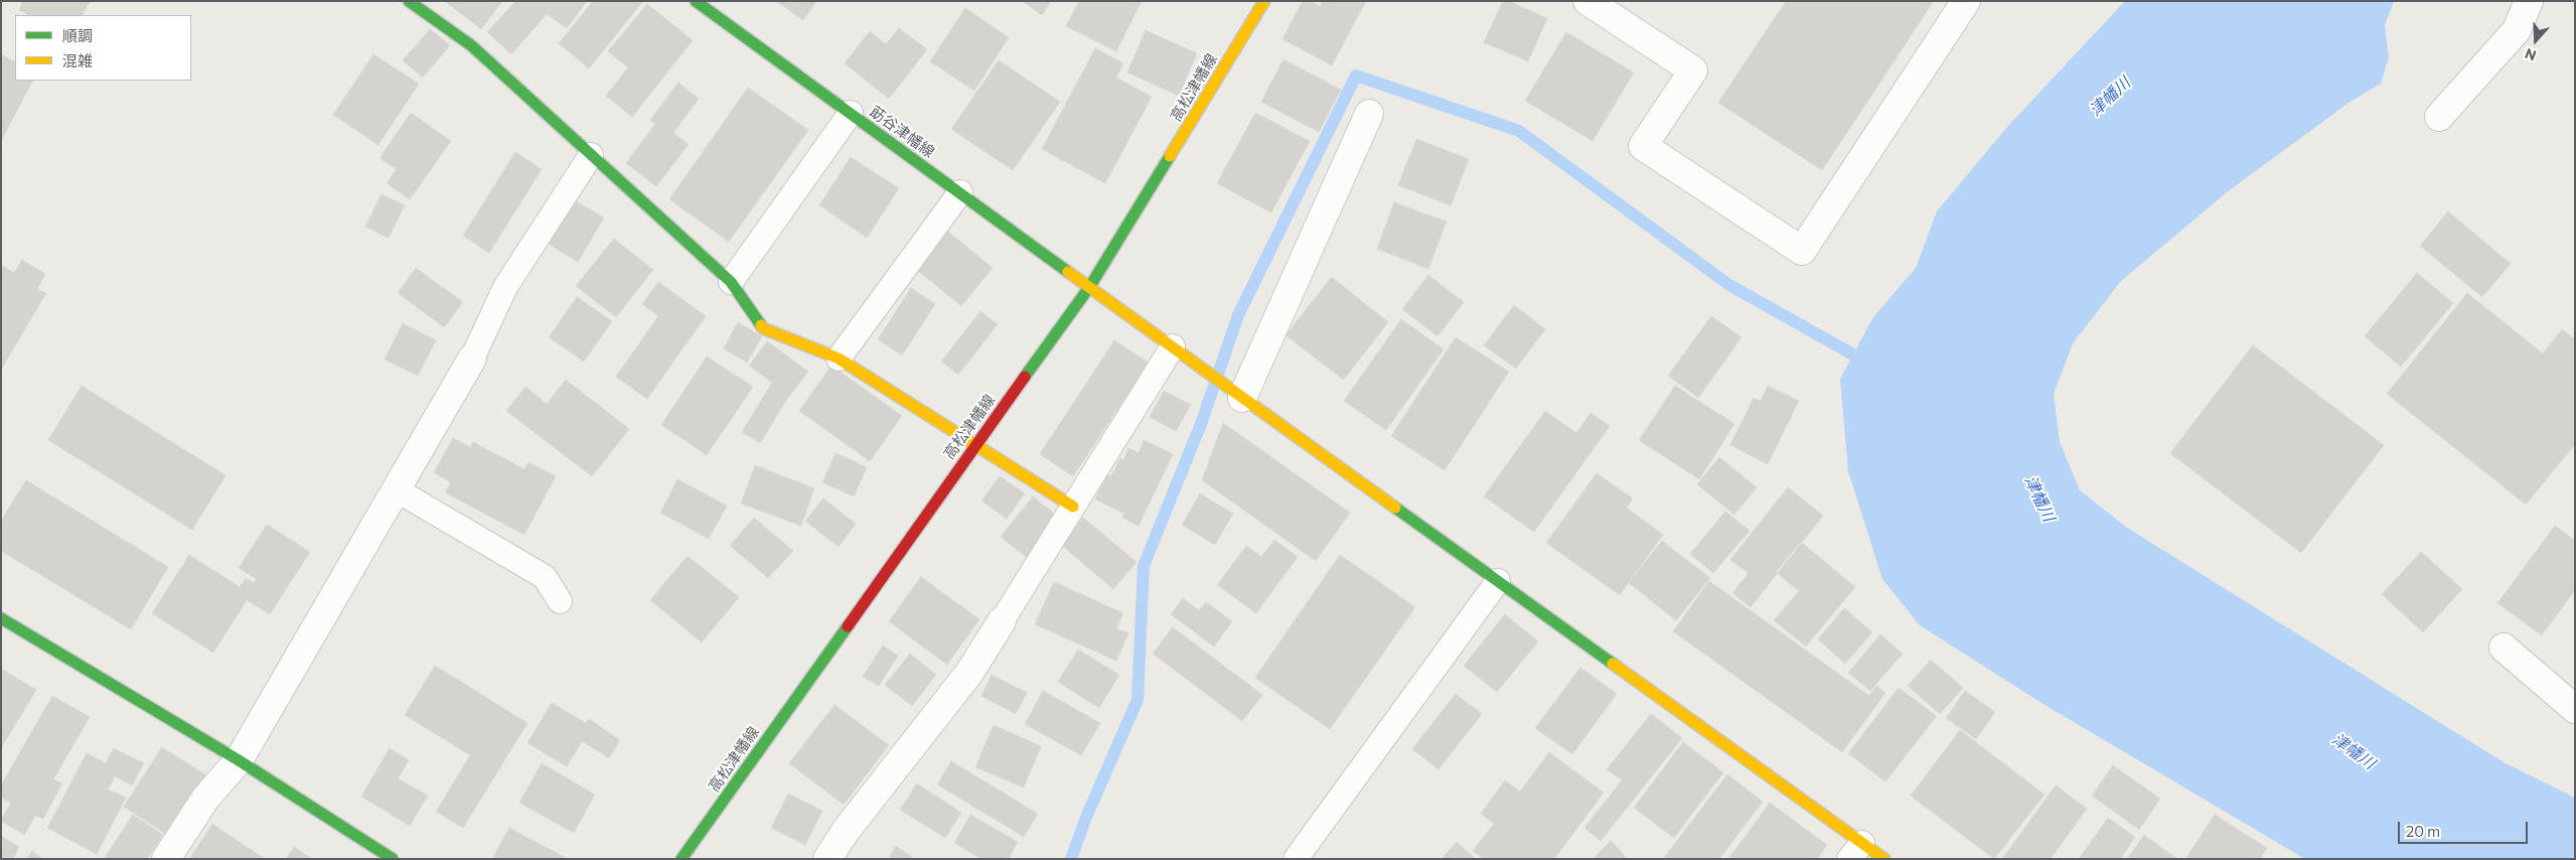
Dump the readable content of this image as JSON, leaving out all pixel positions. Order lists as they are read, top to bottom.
{
  "streets": {
    "street": ["高松津幡線", "莇谷津幡線"]
  },
  "crossings": [
    ["高松津幡線", "莇谷津幡線"]
  ],
  "water": ["津幡川"],
  "legend": ["順調", "混雑"],
  "scale_bar": "20 m",
  "north": "bottom"
}
